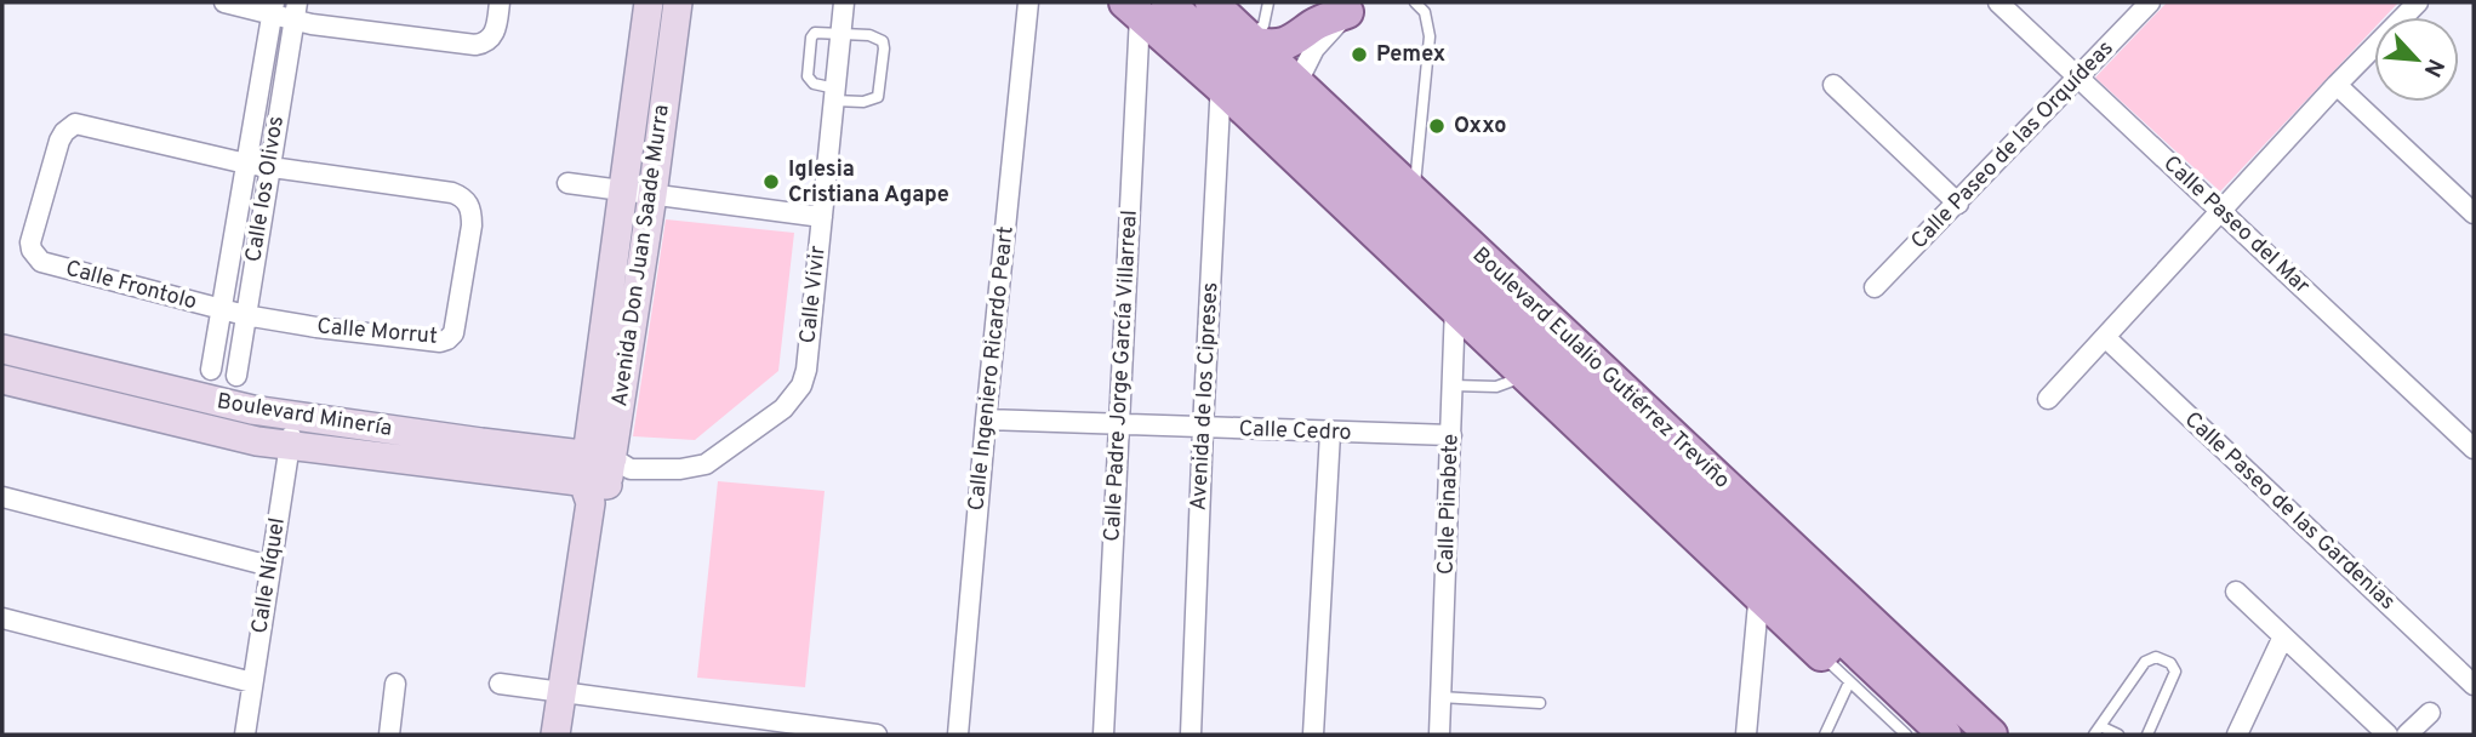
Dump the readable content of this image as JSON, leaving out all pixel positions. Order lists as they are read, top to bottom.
{
  "streets": {
    "main road": ["Boulevard Eulalio Gutiérrez Treviño"],
    "street": [
      "Calle Paseo de las Orquídeas",
      "Calle los Olivos",
      "Calle Paseo del Mar",
      "Avenida Don Juan Saade Murra",
      "Calle Frontolo",
      "Calle Vivir",
      "Calle Morrut",
      "Calle Ingeniero Ricardo Peart",
      "Calle Padre Jorge García Villarreal",
      "Avenida de los Cipreses",
      "Boulevard Minería",
      "Calle Cedro",
      "Calle Pinabete",
      "Calle Paseo de las Gardenias",
      "Calle Níquel"
    ]
  },
  "crossings": [
    ["Calle Paseo de las Orquídeas", "Calle Paseo del Mar"],
    ["Calle los Olivos", "Calle Frontolo"],
    ["Calle los Olivos", "Calle Morrut"],
    ["Avenida Don Juan Saade Murra", "Calle Vivir"],
    ["Avenida Don Juan Saade Murra", "Boulevard Minería"],
    ["Calle Frontolo", "Calle Morrut"],
    ["Calle Vivir", "Boulevard Minería"],
    ["Calle Ingeniero Ricardo Peart", "Calle Cedro"],
    ["Boulevard Eulalio Gutiérrez Treviño", "Calle Padre Jorge García Villarreal"],
    ["Boulevard Eulalio Gutiérrez Treviño", "Avenida de los Cipreses"],
    ["Boulevard Eulalio Gutiérrez Treviño", "Calle Pinabete"],
    ["Calle Padre Jorge García Villarreal", "Calle Cedro"],
    ["Avenida de los Cipreses", "Calle Cedro"],
    ["Boulevard Minería", "Calle Níquel"],
    ["Calle Cedro", "Calle Pinabete"]
  ],
  "places": ["Pemex", "Oxxo", "Iglesia Cristiana Agape"],
  "north": "bottom right"
}
